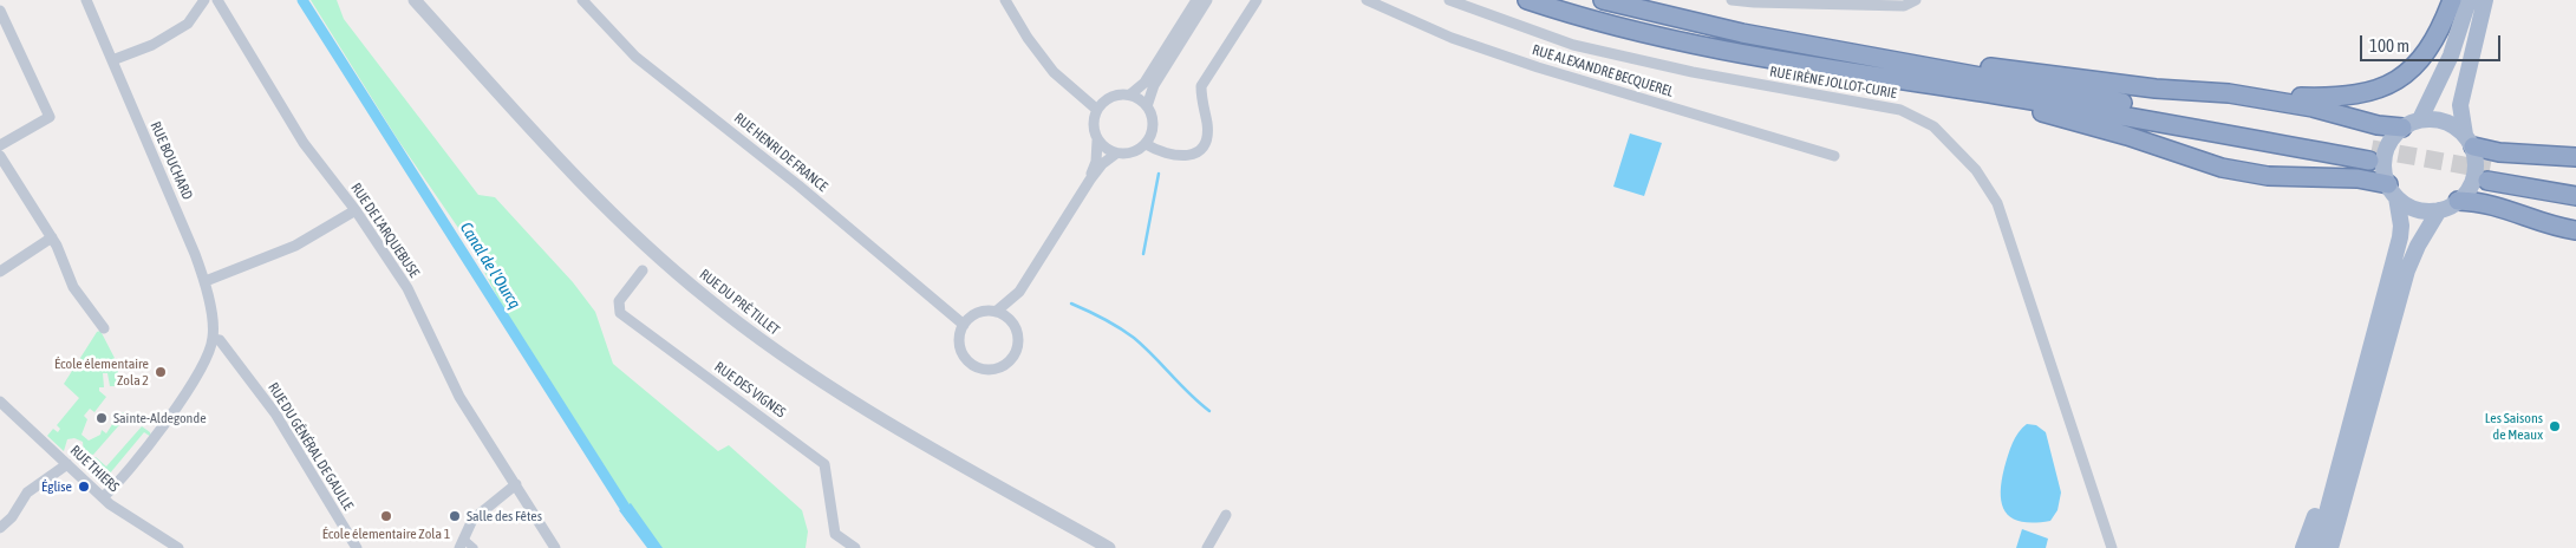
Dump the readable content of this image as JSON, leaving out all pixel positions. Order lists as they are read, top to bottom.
{
  "streets": {
    "street": [
      "RUE ALEXANDRE BECQUEREL",
      "RUE IRÈNE JOLLOT-CURIE",
      "RUE HENRI DE FRANCE",
      "RUE BOUCHARD",
      "RUE DE L'ARQUEBUSE",
      "RUE DU PRÉ TILLET",
      "RUE DES VIGNES",
      "RUE DU GÉNÉRAL DE GAULLE",
      "RUE THIERS"
    ]
  },
  "crossings": [
    ["RUE BOUCHARD", "RUE DU GÉNÉRAL DE GAULLE"]
  ],
  "water": ["Canal de l'Ourcq"],
  "places": [
    "École élementaire Zola 2",
    "Sainte-Aldegonde",
    "Les Saisons de Meaux",
    "Église",
    "École élementaire Zola 1",
    "Salle des Fêtes"
  ],
  "scale_bar": "100 m"
}
